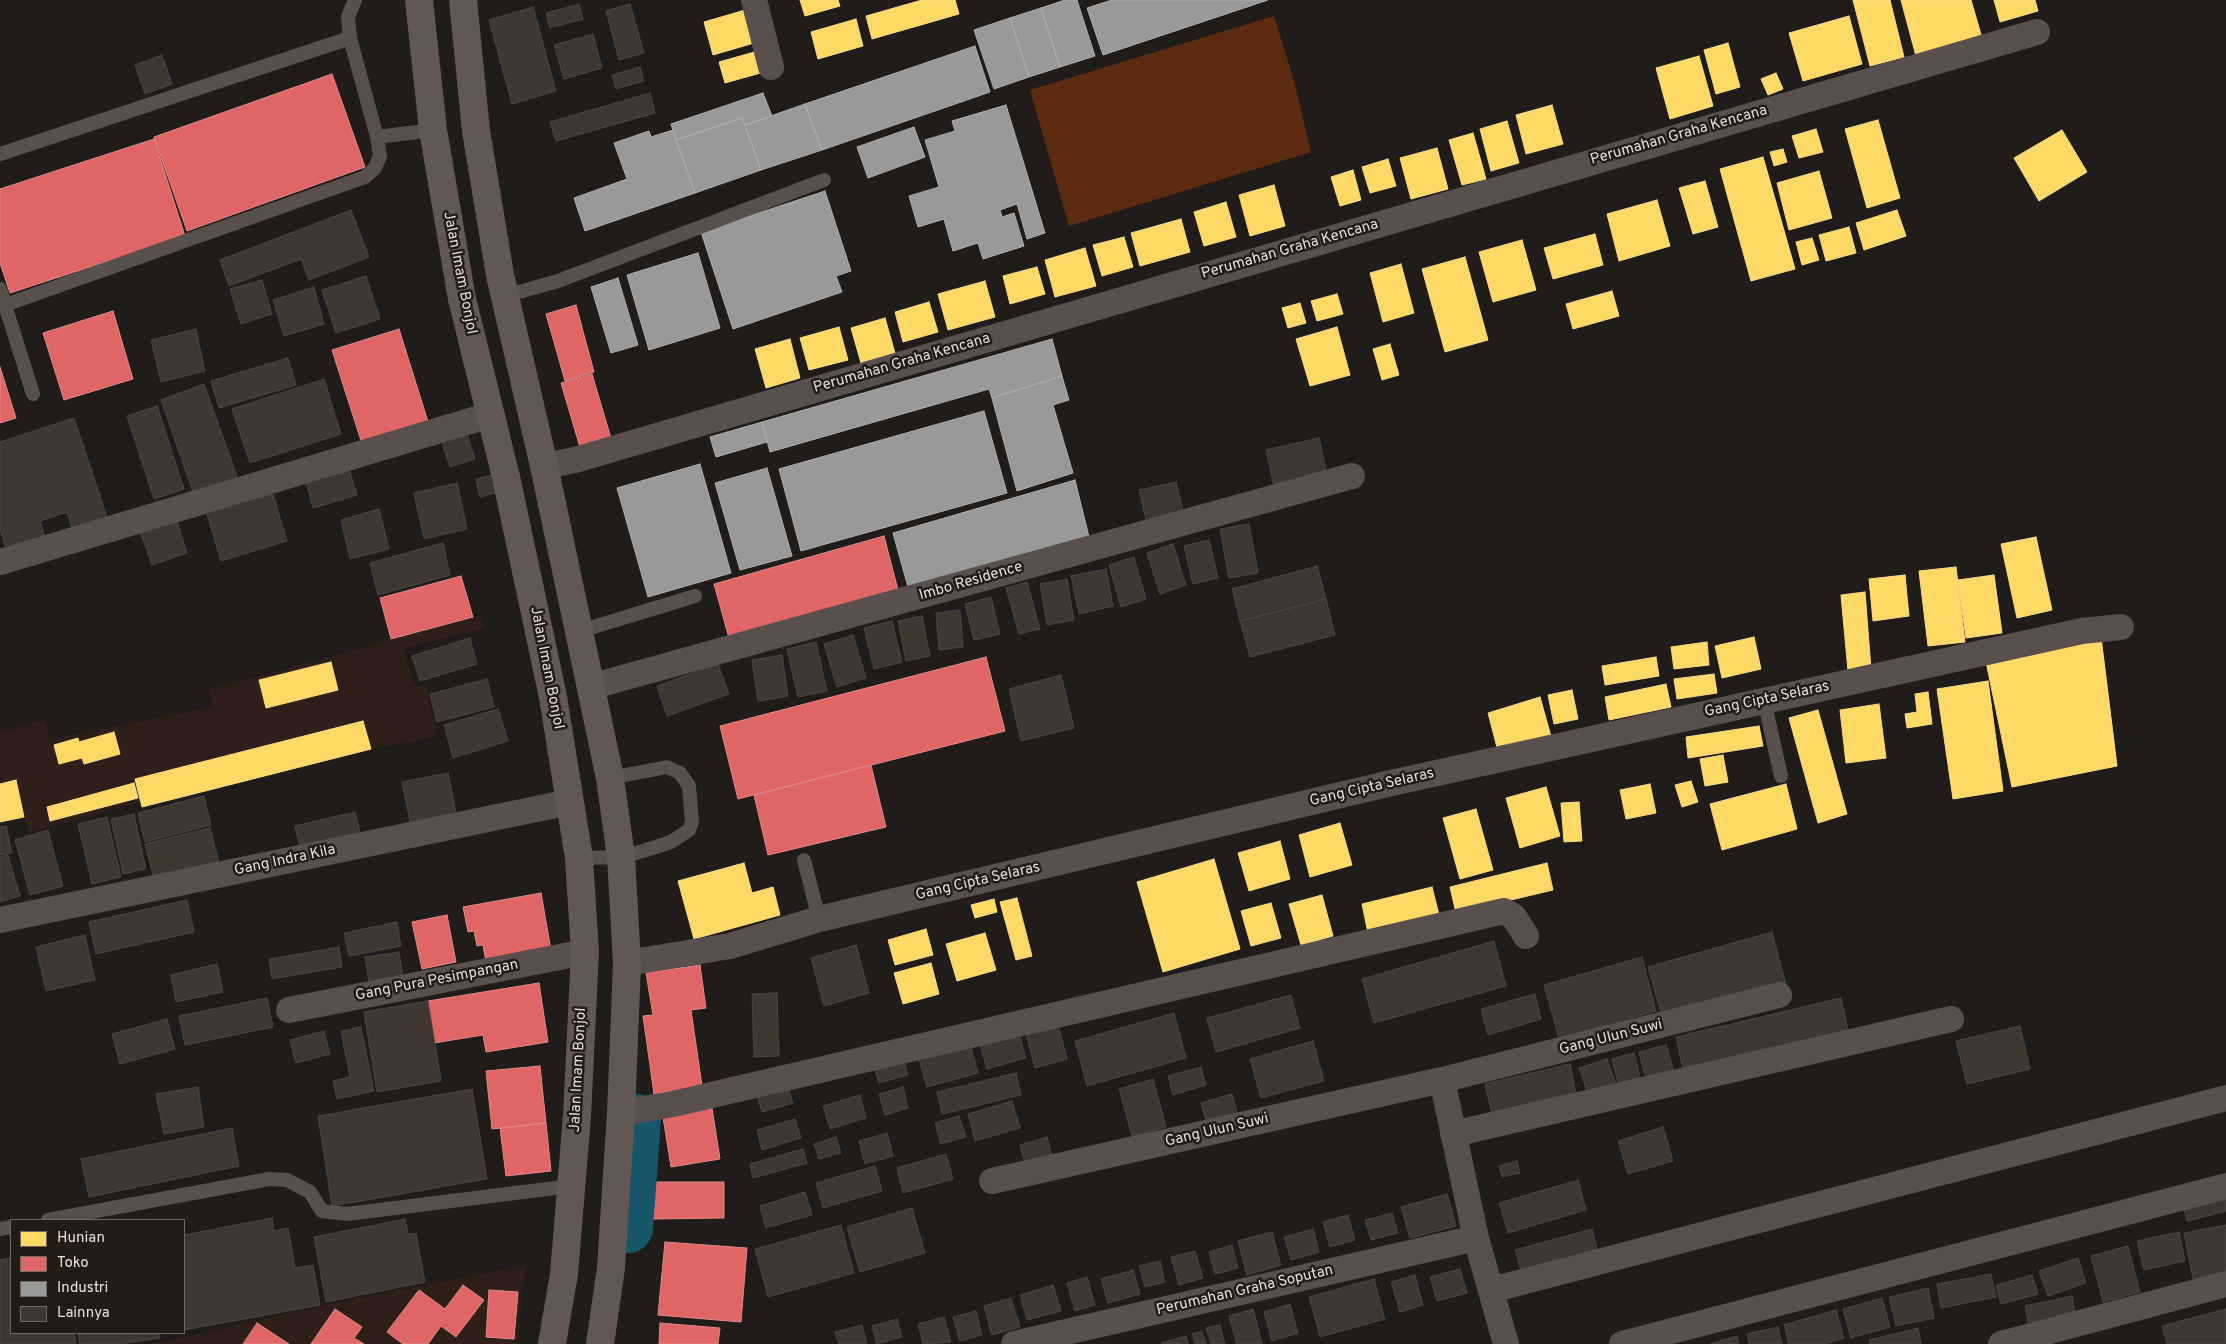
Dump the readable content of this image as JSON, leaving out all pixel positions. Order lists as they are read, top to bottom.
{
  "streets": {
    "highway": ["Jalan Imam Bonjol"],
    "street": [
      "Perumahan Graha Kencana",
      "Imbo Residence",
      "Gang Cipta Selaras",
      "Gang Indra Kila",
      "Gang Pura Pesimpangan",
      "Gang Ulun Suwi",
      "Perumahan Graha Soputan"
    ]
  },
  "crossings": [
    ["Jalan Imam Bonjol", "Gang Indra Kila"],
    ["Jalan Imam Bonjol", "Gang Pura Pesimpangan"]
  ],
  "legend": [
    "Hunian",
    "Toko",
    "Industri",
    "Lainnya"
  ]
}
